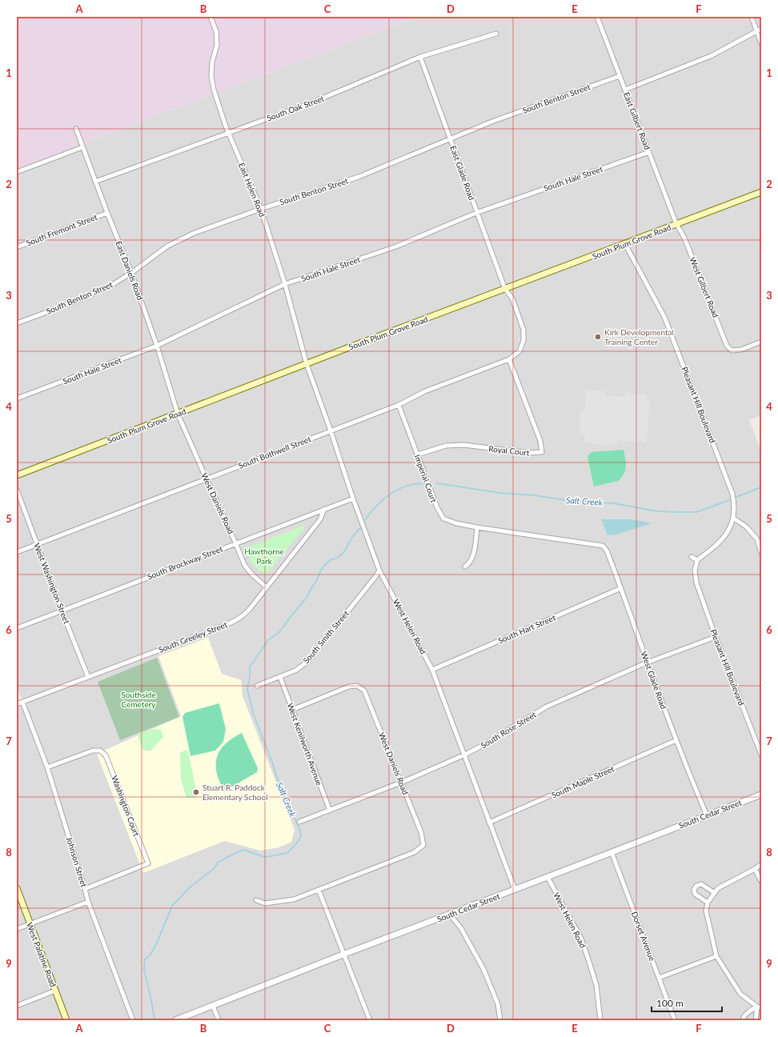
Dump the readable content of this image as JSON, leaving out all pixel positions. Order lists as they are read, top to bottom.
{
  "streets": {
    "main road": ["South Plum Grove Road", "West Palatine Road"],
    "street": [
      "South Benton Street",
      "South Oak Street",
      "East Gilbert Road",
      "East Glade Road",
      "South Hale Street",
      "East Helen Road",
      "South Fremont Street",
      "East Daniels Road",
      "West Gilbert Road",
      "Pleasant Hill Boulevard",
      "Royal Court",
      "South Bothwell Street",
      "Imperial Court",
      "West Daniels Road",
      "South Brockway Street",
      "West Washington Street",
      "West Helen Road",
      "South Hart Street",
      "South Greeley Street",
      "South Smith Street",
      "West Glade Road",
      "South Rose Street",
      "West Kenilworth Avenue",
      "South Maple Street",
      "Washington Court",
      "South Cedar Street",
      "Johnson Street",
      "Dorset Avenue"
    ]
  },
  "crossings": [
    ["South Benton Street", "East Gilbert Road"],
    ["South Benton Street", "East Glade Road"],
    ["South Benton Street", "East Helen Road"],
    ["South Benton Street", "East Daniels Road"],
    ["South Oak Street", "East Glade Road"],
    ["South Oak Street", "East Helen Road"],
    ["South Oak Street", "East Daniels Road"],
    ["East Gilbert Road", "South Hale Street"],
    ["East Gilbert Road", "South Plum Grove Road"],
    ["East Gilbert Road", "West Gilbert Road"],
    ["East Glade Road", "South Hale Street"],
    ["East Glade Road", "South Plum Grove Road"],
    ["East Glade Road", "South Bothwell Street"],
    ["South Hale Street", "East Helen Road"],
    ["South Hale Street", "East Daniels Road"],
    ["East Helen Road", "South Plum Grove Road"],
    ["East Helen Road", "West Helen Road"],
    ["South Fremont Street", "East Daniels Road"],
    ["South Plum Grove Road", "East Daniels Road"],
    ["South Plum Grove Road", "West Gilbert Road"],
    ["South Plum Grove Road", "Pleasant Hill Boulevard"],
    ["South Plum Grove Road", "South Bothwell Street"],
    ["South Plum Grove Road", "West Daniels Road"],
    ["South Plum Grove Road", "West Helen Road"],
    ["East Daniels Road", "West Daniels Road"],
    ["Pleasant Hill Boulevard", "South Rose Street"],
    ["Royal Court", "South Bothwell Street"],
    ["Royal Court", "Imperial Court"],
    ["South Bothwell Street", "Imperial Court"],
    ["South Bothwell Street", "West Daniels Road"],
    ["South Bothwell Street", "West Washington Street"],
    ["South Bothwell Street", "West Helen Road"],
    ["Imperial Court", "West Glade Road"],
    ["West Daniels Road", "South Brockway Street"],
    ["West Daniels Road", "South Greeley Street"],
    ["West Daniels Road", "South Rose Street"],
    ["West Daniels Road", "West Kenilworth Avenue"],
    ["South Brockway Street", "West Washington Street"],
    ["South Brockway Street", "West Helen Road"],
    ["South Brockway Street", "South Greeley Street"],
    ["West Washington Street", "South Greeley Street"],
    ["West Helen Road", "South Hart Street"],
    ["West Helen Road", "South Smith Street"],
    ["West Helen Road", "South Rose Street"],
    ["West Helen Road", "South Maple Street"],
    ["West Helen Road", "South Cedar Street"],
    ["South Hart Street", "West Glade Road"],
    ["South Greeley Street", "Johnson Street"],
    ["South Smith Street", "West Kenilworth Avenue"],
    ["West Glade Road", "South Rose Street"],
    ["West Glade Road", "South Maple Street"],
    ["West Glade Road", "South Cedar Street"],
    ["South Rose Street", "West Kenilworth Avenue"],
    ["Washington Court", "Johnson Street"],
    ["South Cedar Street", "Dorset Avenue"]
  ],
  "water": ["Salt Creek"],
  "parks": ["Hawthorne Park", "Southside Cemetery"],
  "places": ["Kirk Developmental Training Center", "Stuart R. Paddock Elementary School"],
  "scale_bar": "100 m",
  "grid": {
    "columns": [
      "A",
      "B",
      "C",
      "D",
      "E",
      "F"
    ],
    "rows": [
      "1",
      "2",
      "3",
      "4",
      "5",
      "6",
      "7",
      "8",
      "9"
    ]
  }
}
